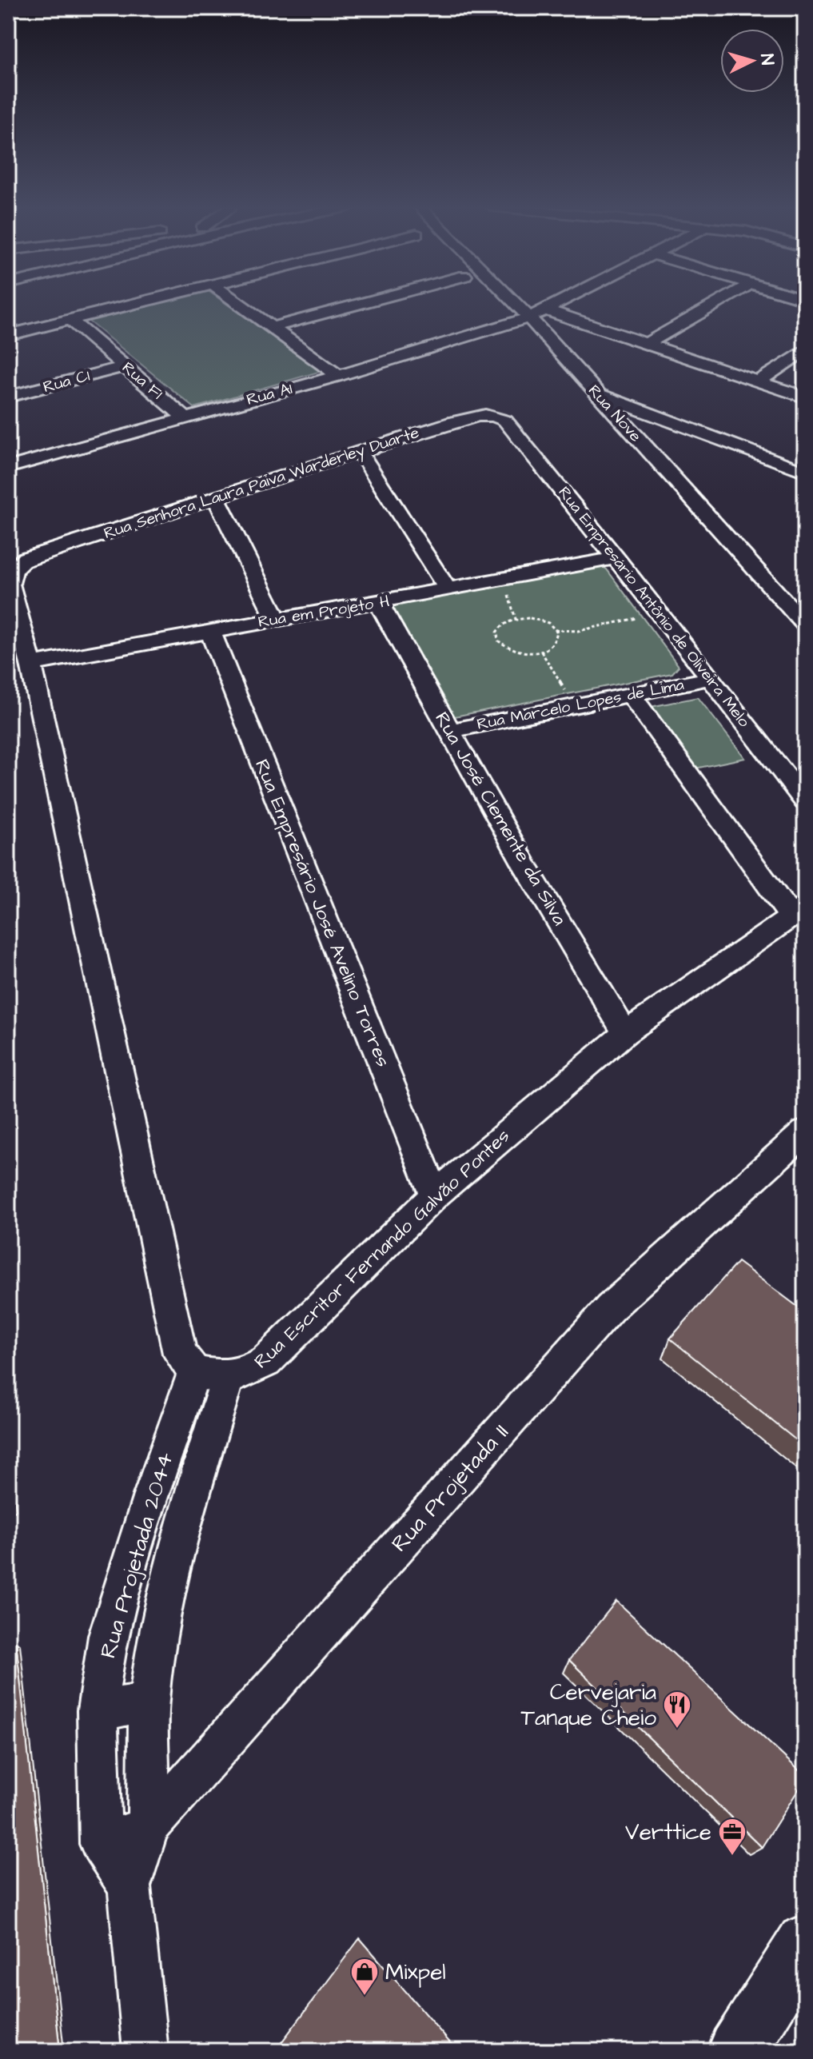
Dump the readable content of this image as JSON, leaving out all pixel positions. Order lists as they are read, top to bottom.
{
  "streets": {
    "street": [
      "Rua F1",
      "Rua C1",
      "Rua A1",
      "Rua Nove",
      "Rua Senhora Laura Paiva Warderley Duarte",
      "Rua Empresário Antônio de Oliveira Melo",
      "Rua em Projeto H",
      "Rua Marcelo Lopes de Lima",
      "Rua José Clemente da Silva",
      "Rua Empresário José Avelino Torres",
      "Rua Escritor Fernando Galvão Pontes",
      "Rua Projetada II",
      "Rua Projetada 2044"
    ]
  },
  "crossings": [
    ["Rua F1", "Rua C1"],
    ["Rua F1", "Rua A1"],
    ["Rua A1", "Rua Nove"],
    ["Rua Senhora Laura Paiva Warderley Duarte", "Rua Empresário Antônio de Oliveira Melo"],
    ["Rua Senhora Laura Paiva Warderley Duarte", "Rua em Projeto H"],
    ["Rua Empresário Antônio de Oliveira Melo", "Rua em Projeto H"],
    ["Rua Empresário Antônio de Oliveira Melo", "Rua Marcelo Lopes de Lima"],
    ["Rua em Projeto H", "Rua José Clemente da Silva"],
    ["Rua em Projeto H", "Rua Empresário José Avelino Torres"],
    ["Rua Marcelo Lopes de Lima", "Rua José Clemente da Silva"],
    ["Rua José Clemente da Silva", "Rua Escritor Fernando Galvão Pontes"],
    ["Rua Empresário José Avelino Torres", "Rua Escritor Fernando Galvão Pontes"],
    ["Rua Escritor Fernando Galvão Pontes", "Rua Projetada 2044"],
    ["Rua Projetada II", "Rua Projetada 2044"]
  ],
  "places": {
    "restaurant": ["Cervejaria Tanque Cheio"],
    "office": ["Verttice"],
    "shop": ["Mixpel"]
  },
  "north": "right"
}
